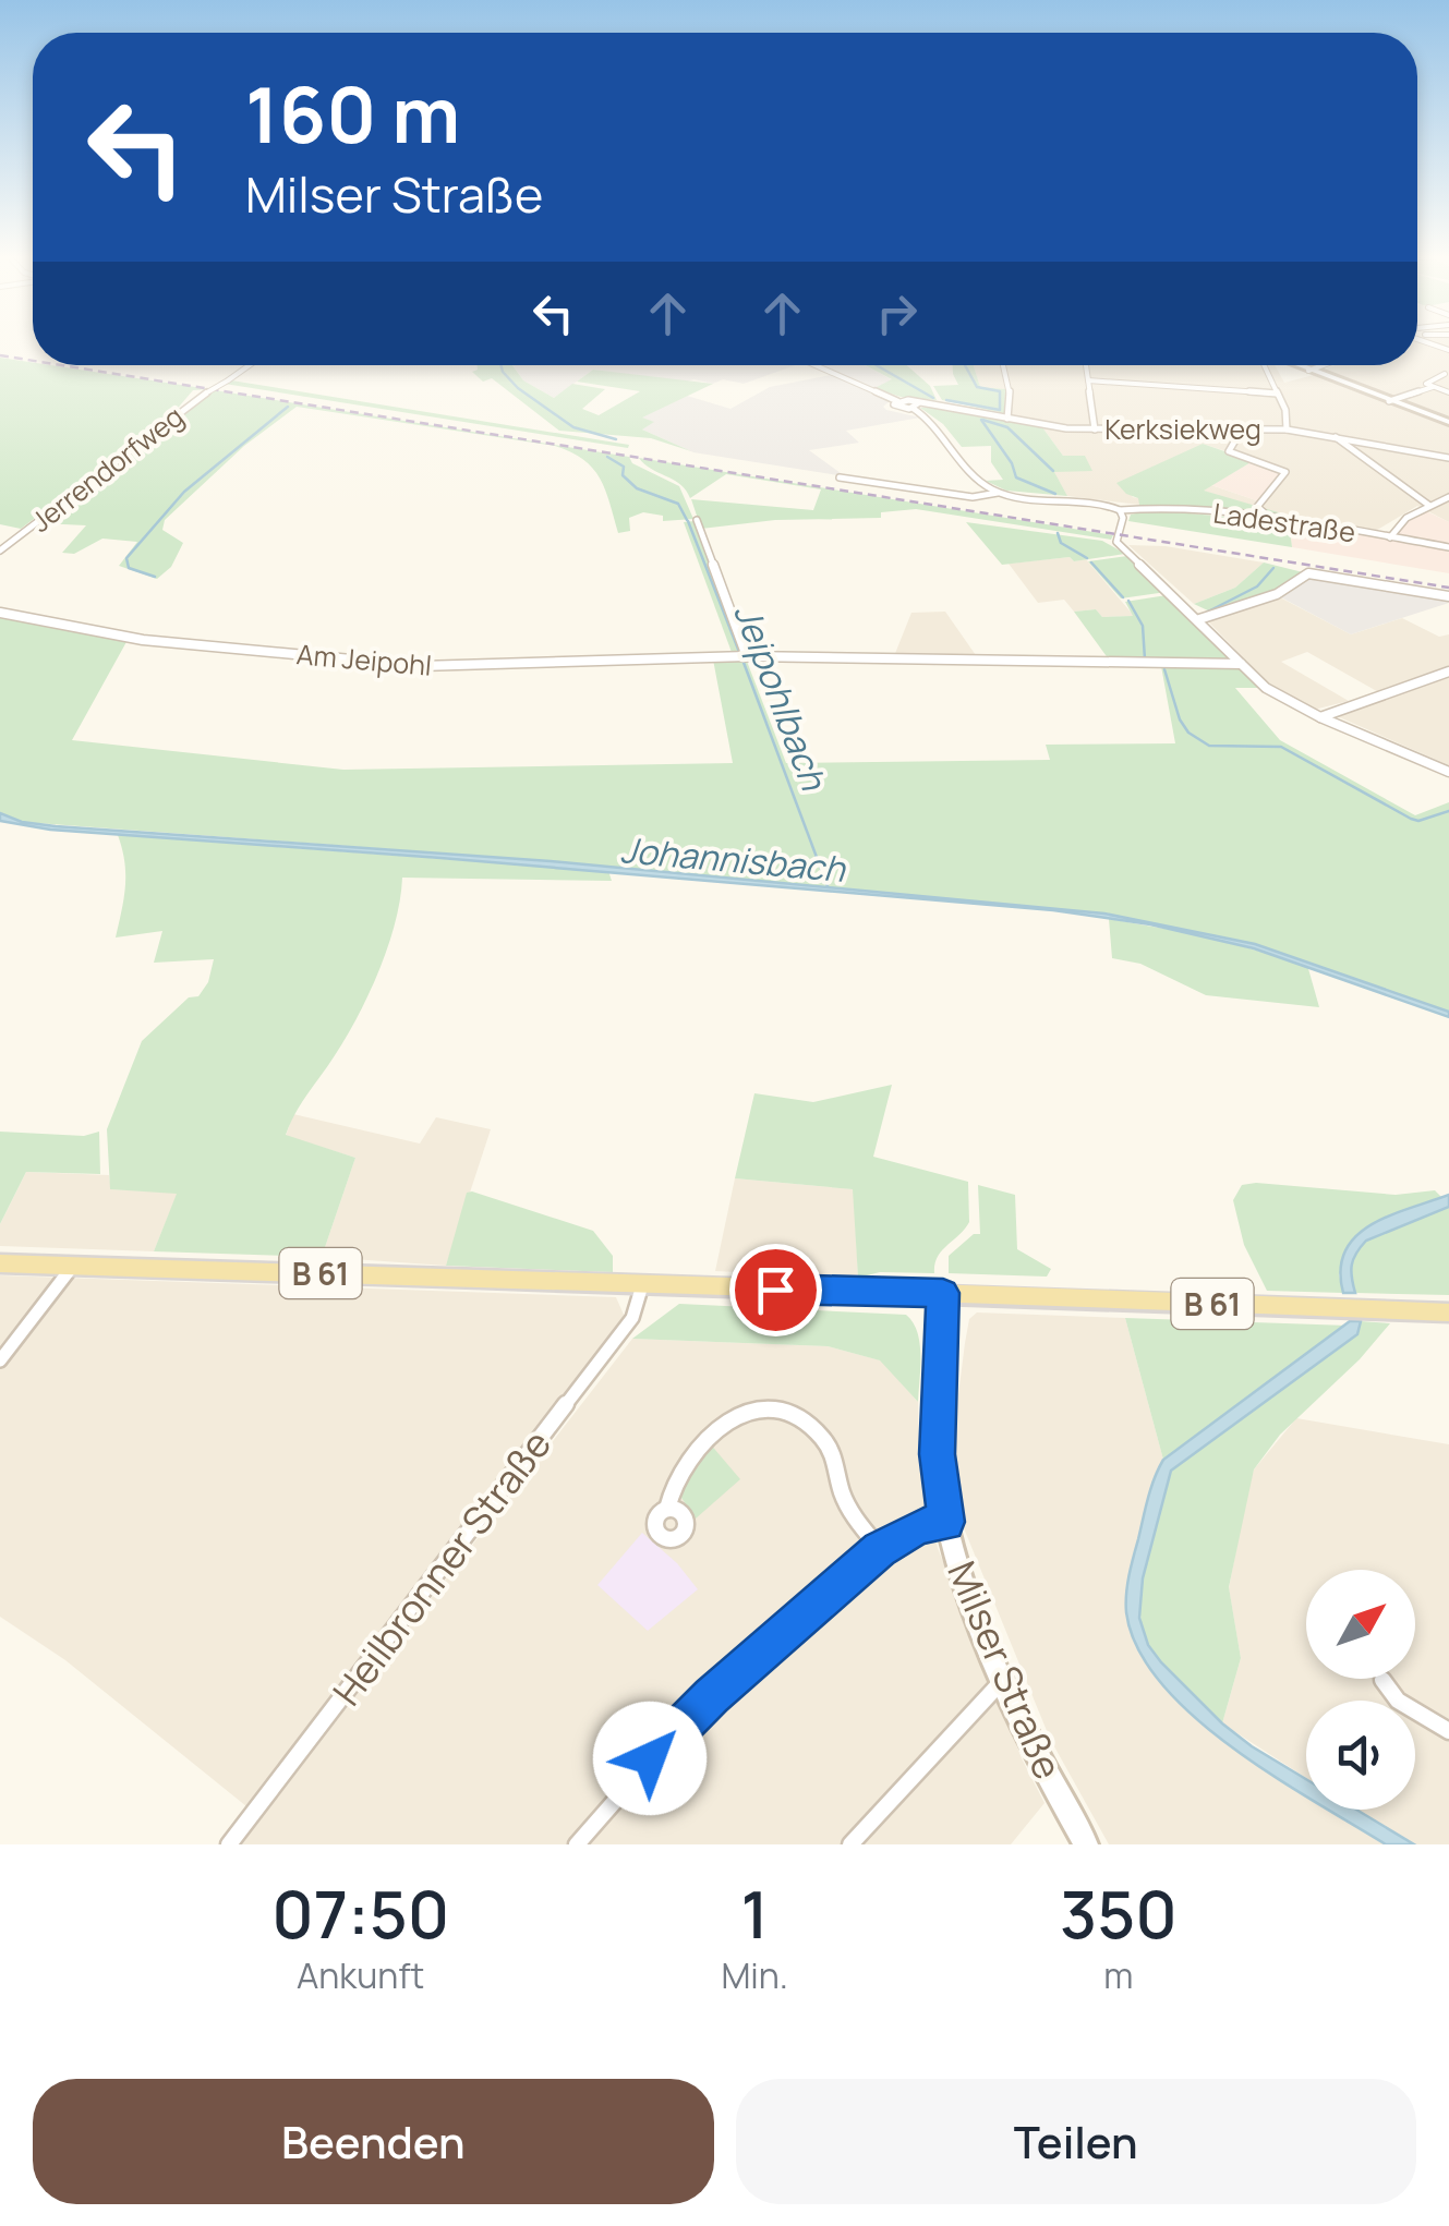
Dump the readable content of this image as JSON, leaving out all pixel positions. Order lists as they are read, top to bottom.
{
  "streets": {
    "main road": ["B 61", "Milser Straße"],
    "street": [
      "Kerksiekweg",
      "Jerrendorfweg",
      "Ladestraße",
      "Am Jeipohl",
      "Heilbronner Straße"
    ]
  },
  "crossings": [
    ["B 61", "Heilbronner Straße"],
    ["B 61", "Milser Straße"]
  ],
  "water": ["Jeipohlbach", "Johannisbach"],
  "north": "top right",
  "page": {
    "turn": ["160 m", "Milser Straße"],
    "eta": [
      "07:50",
      "Ankunft",
      "1",
      "Min.",
      "350",
      "m"
    ],
    "buttons": ["Beenden", "Teilen"]
  }
}
